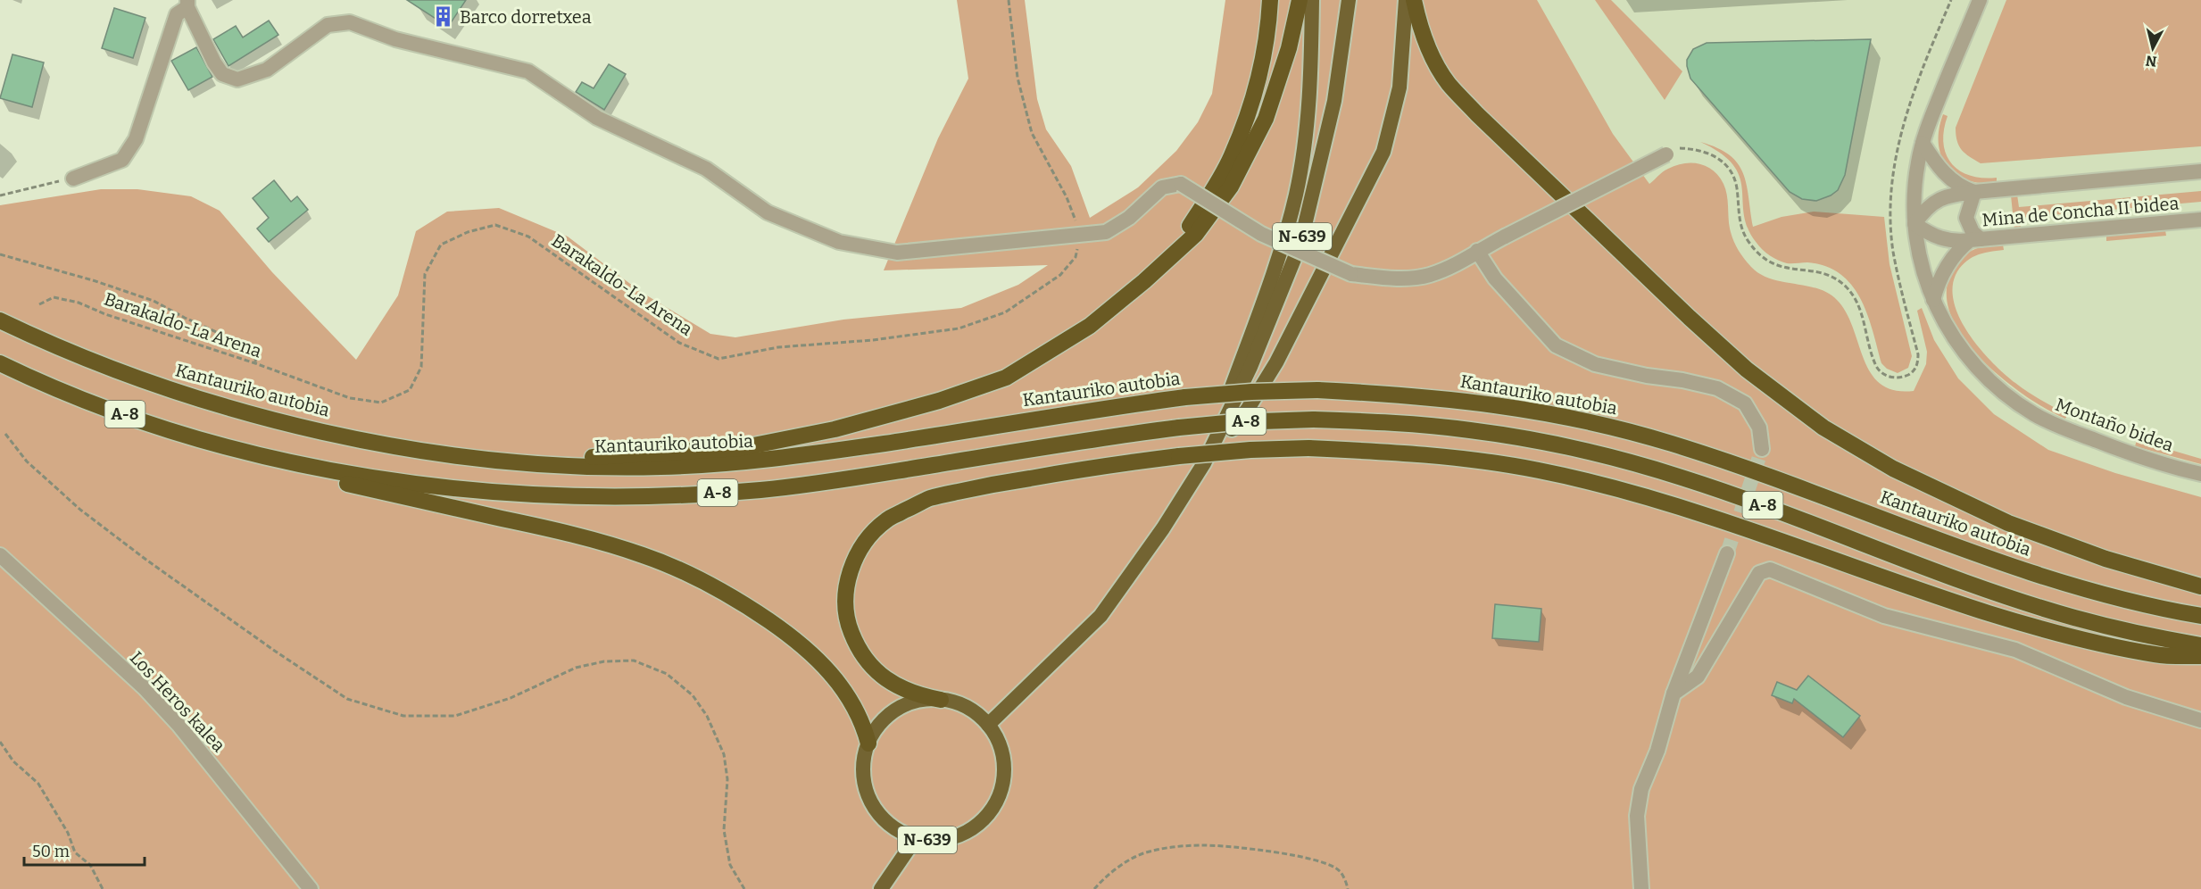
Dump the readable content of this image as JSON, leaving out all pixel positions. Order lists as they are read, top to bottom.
{
  "streets": {
    "highway": ["N-639", "Kantauriko autobia", "A-8"],
    "street": ["Mina de Concha II bidea", "Montaño bidea", "Los Heros kalea"],
    "path": ["Barakaldo-La Arena"]
  },
  "crossings": [
    ["Mina de Concha II bidea", "Montaño bidea"]
  ],
  "places": {
    "building": ["Barco dorretxea"]
  },
  "scale_bar": "50 m",
  "north": "bottom"
}
